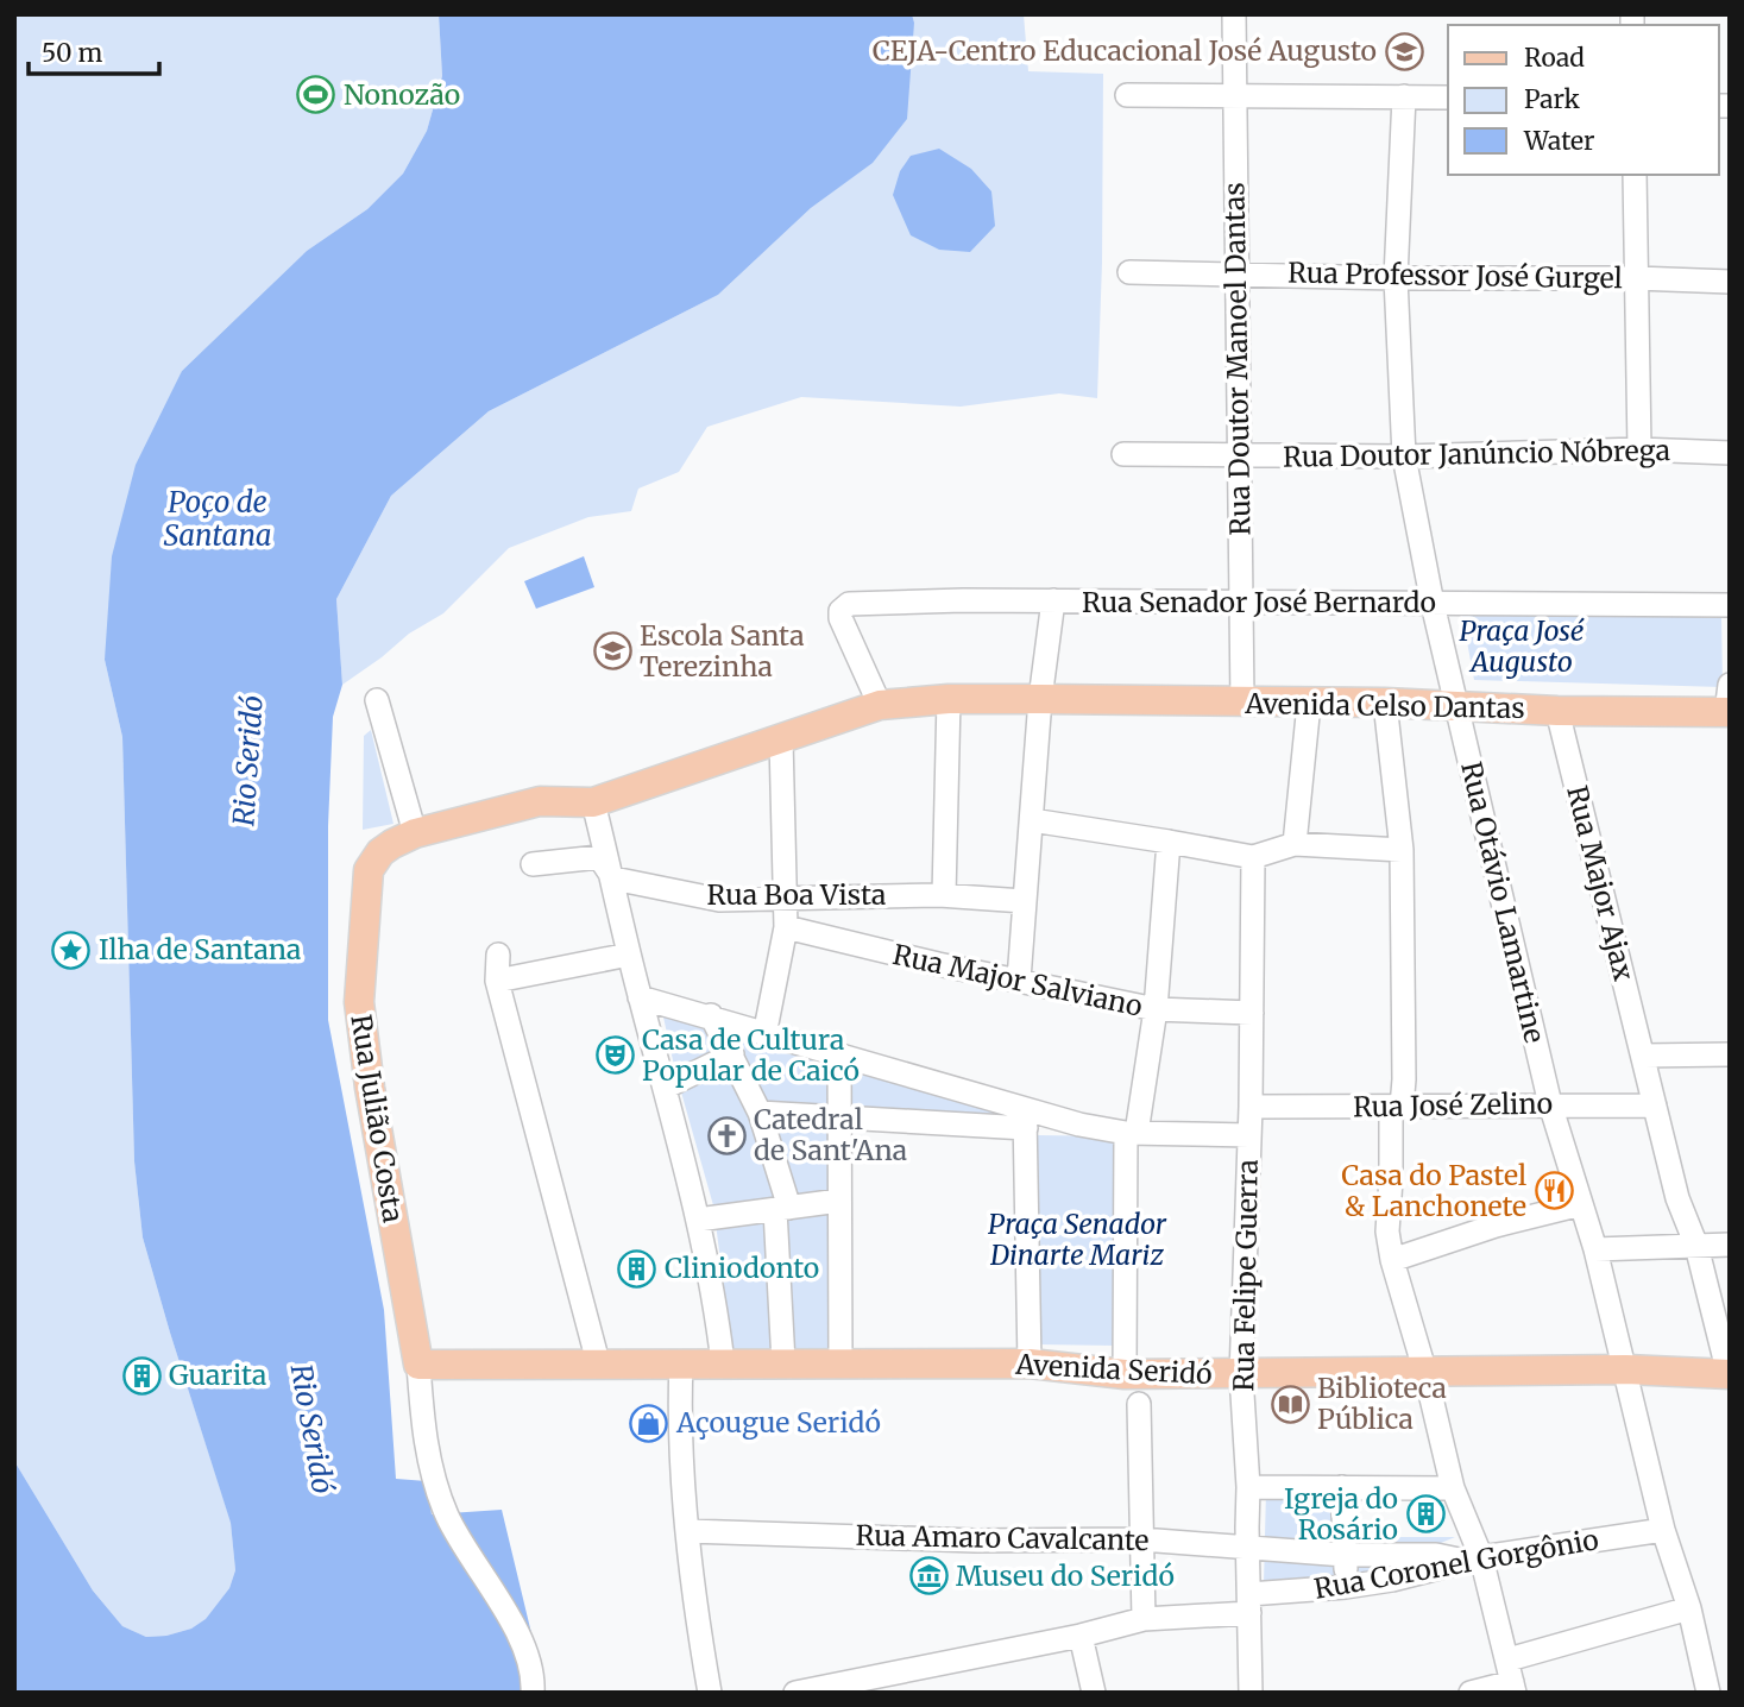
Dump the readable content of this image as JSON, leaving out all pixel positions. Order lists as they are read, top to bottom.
{
  "streets": {
    "main road": ["Avenida Celso Dantas", "Rua Julião Costa", "Avenida Seridó"],
    "street": [
      "Rua Professor José Gurgel",
      "Rua Doutor Manoel Dantas",
      "Rua Doutor Janúncio Nóbrega",
      "Rua Senador José Bernardo",
      "Rua Major Ajax",
      "Rua Boa Vista",
      "Rua Otávio Lamartine",
      "Rua Major Salviano",
      "Rua José Zelino",
      "Rua Felipe Guerra",
      "Rua Amaro Cavalcante",
      "Rua Coronel Gorgônio"
    ]
  },
  "crossings": [
    ["Rua Professor José Gurgel", "Rua Doutor Manoel Dantas"],
    ["Rua Professor José Gurgel", "Rua Otávio Lamartine"],
    ["Rua Doutor Manoel Dantas", "Rua Doutor Janúncio Nóbrega"],
    ["Rua Doutor Manoel Dantas", "Rua Senador José Bernardo"],
    ["Rua Doutor Manoel Dantas", "Avenida Celso Dantas"],
    ["Rua Doutor Janúncio Nóbrega", "Rua Otávio Lamartine"],
    ["Rua Senador José Bernardo", "Avenida Celso Dantas"],
    ["Rua Senador José Bernardo", "Rua Otávio Lamartine"],
    ["Avenida Celso Dantas", "Rua Major Ajax"],
    ["Avenida Celso Dantas", "Rua Otávio Lamartine"],
    ["Avenida Celso Dantas", "Rua Julião Costa"],
    ["Rua Major Ajax", "Rua José Zelino"],
    ["Rua Major Ajax", "Avenida Seridó"],
    ["Rua Otávio Lamartine", "Rua José Zelino"],
    ["Rua Otávio Lamartine", "Avenida Seridó"],
    ["Rua Otávio Lamartine", "Rua Coronel Gorgônio"],
    ["Rua Major Salviano", "Rua Felipe Guerra"],
    ["Rua José Zelino", "Rua Felipe Guerra"],
    ["Rua Julião Costa", "Avenida Seridó"],
    ["Rua Felipe Guerra", "Avenida Seridó"],
    ["Rua Felipe Guerra", "Rua Amaro Cavalcante"],
    ["Rua Felipe Guerra", "Rua Coronel Gorgônio"],
    ["Rua Amaro Cavalcante", "Rua Coronel Gorgônio"]
  ],
  "water": ["Poço de Santana", "Rio Seridó"],
  "parks": ["Praça José Augusto", "Praça Senador Dinarte Mariz"],
  "places": {
    "school or university": ["CEJA-Centro Educacional José Augusto", "Escola Santa Terezinha"],
    "sports": ["Nonozão"],
    "place": ["Ilha de Santana"],
    "theatre": ["Casa de Cultura Popular de Caicó"],
    "church": ["Catedral de Sant'Ana"],
    "restaurant": ["Casa do Pastel & Lanchonete"],
    "building": ["Cliniodonto", "Guarita", "Igreja do Rosário"],
    "library": ["Biblioteca Pública"],
    "shop": ["Açougue Seridó"],
    "museum": ["Museu do Seridó"]
  },
  "legend": ["Road", "Park", "Water"],
  "scale_bar": "50 m"
}
